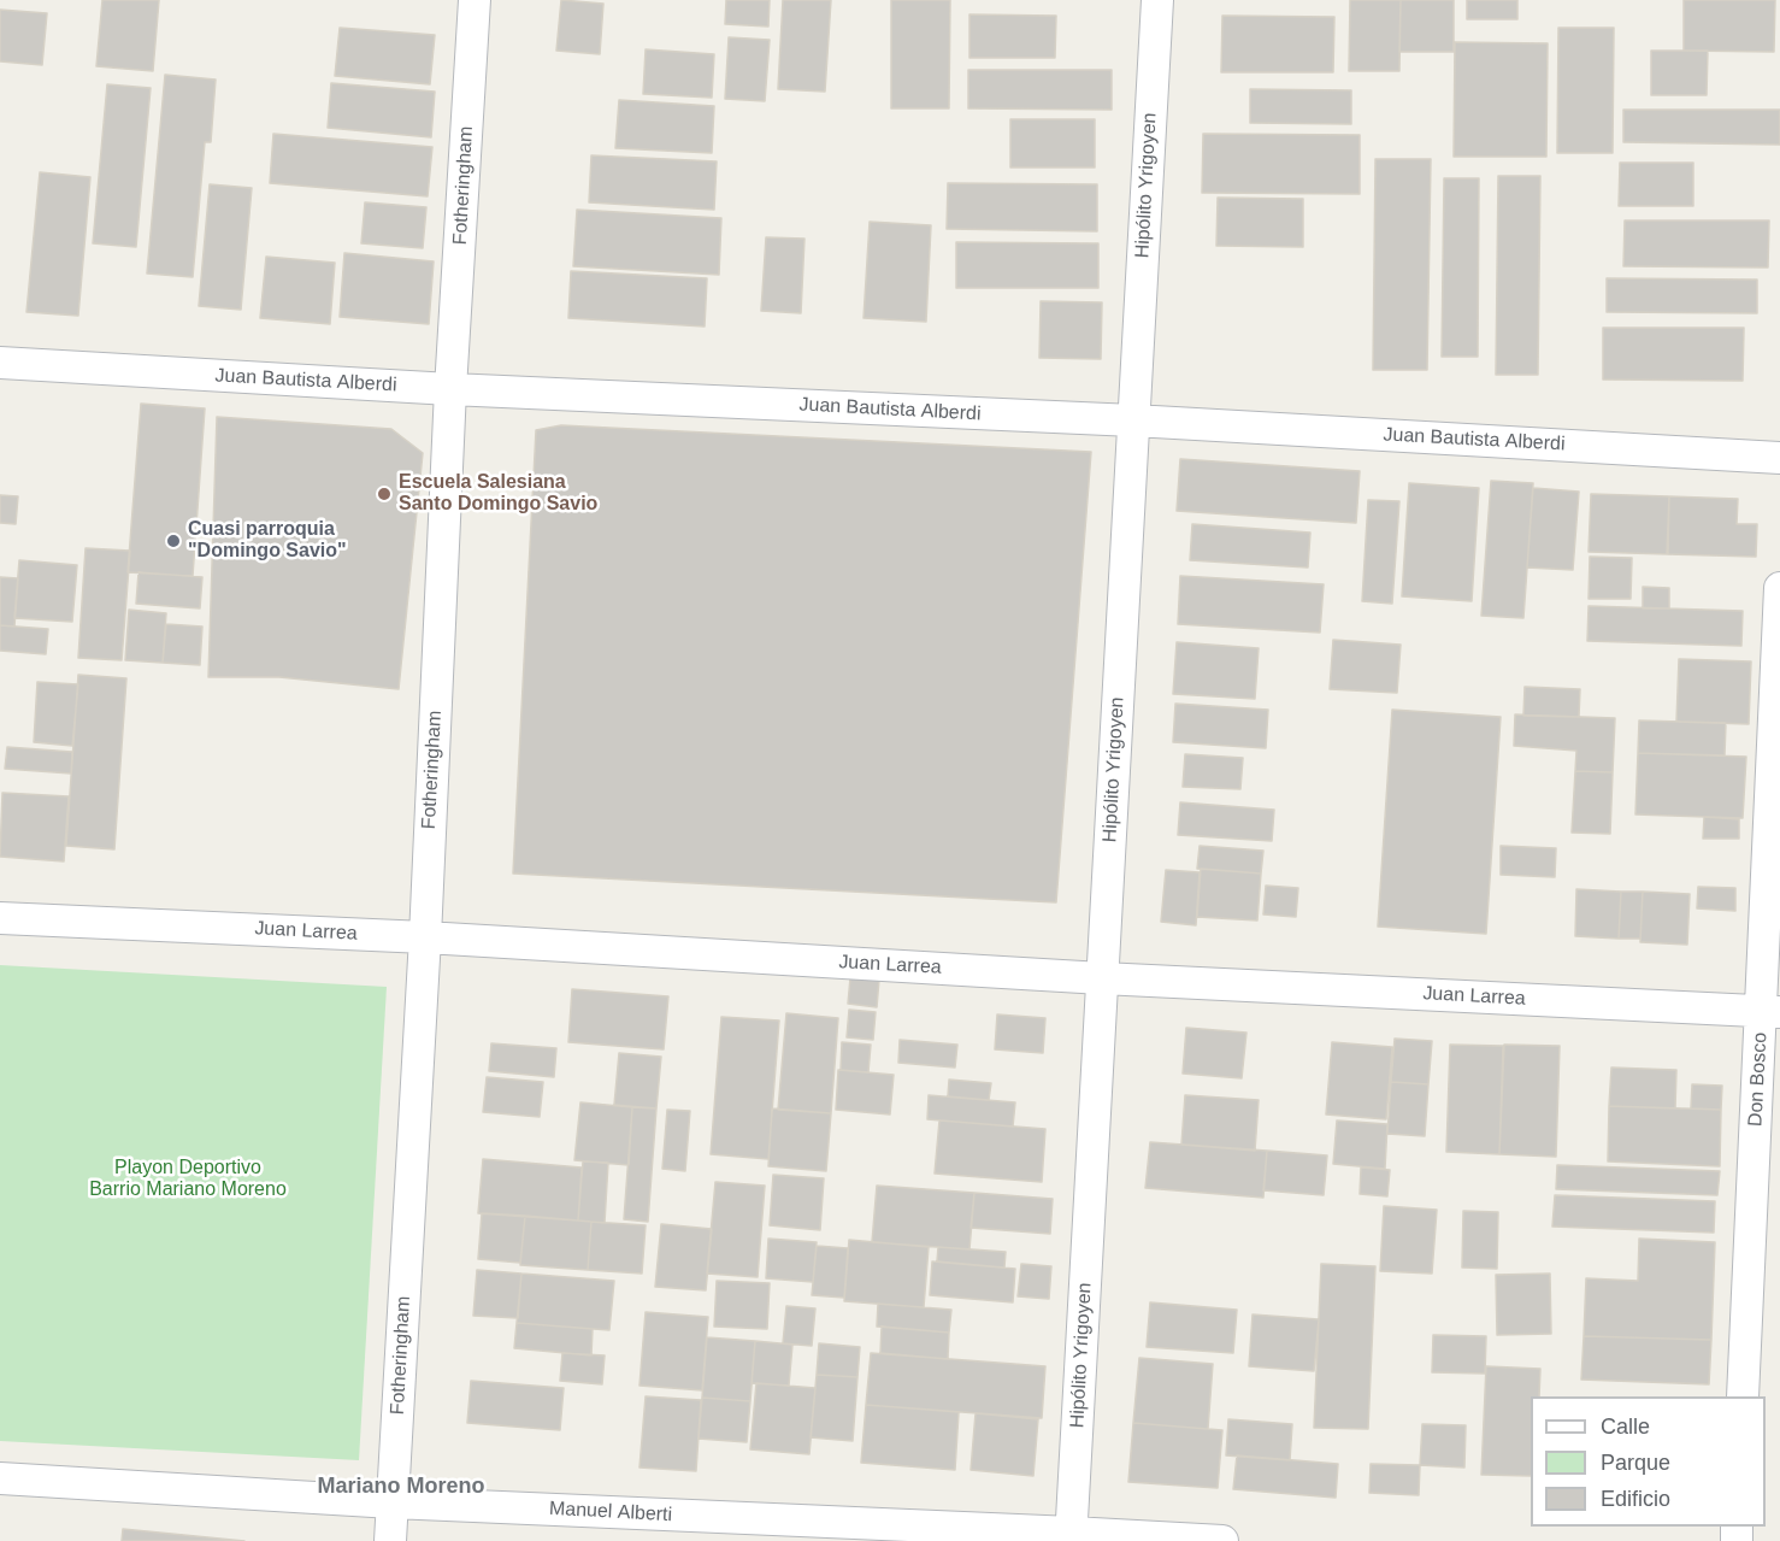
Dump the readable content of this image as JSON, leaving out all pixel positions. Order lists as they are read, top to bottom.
{
  "streets": {
    "street": [
      "Fotheringham",
      "Hipólito Yrigoyen",
      "Juan Bautista Alberdi",
      "Juan Larrea",
      "Don Bosco",
      "Manuel Alberti"
    ]
  },
  "crossings": [
    ["Fotheringham", "Juan Bautista Alberdi"],
    ["Fotheringham", "Juan Larrea"],
    ["Fotheringham", "Manuel Alberti"],
    ["Hipólito Yrigoyen", "Juan Bautista Alberdi"],
    ["Hipólito Yrigoyen", "Juan Larrea"],
    ["Hipólito Yrigoyen", "Manuel Alberti"],
    ["Juan Larrea", "Don Bosco"]
  ],
  "districts": ["Mariano Moreno"],
  "parks": ["Playon Deportivo Barrio Mariano Moreno"],
  "places": ["Escuela Salesiana Santo Domingo Savio", "Cuasi parroquia \"Domingo Savio\""],
  "legend": ["Calle", "Parque", "Edificio"]
}
